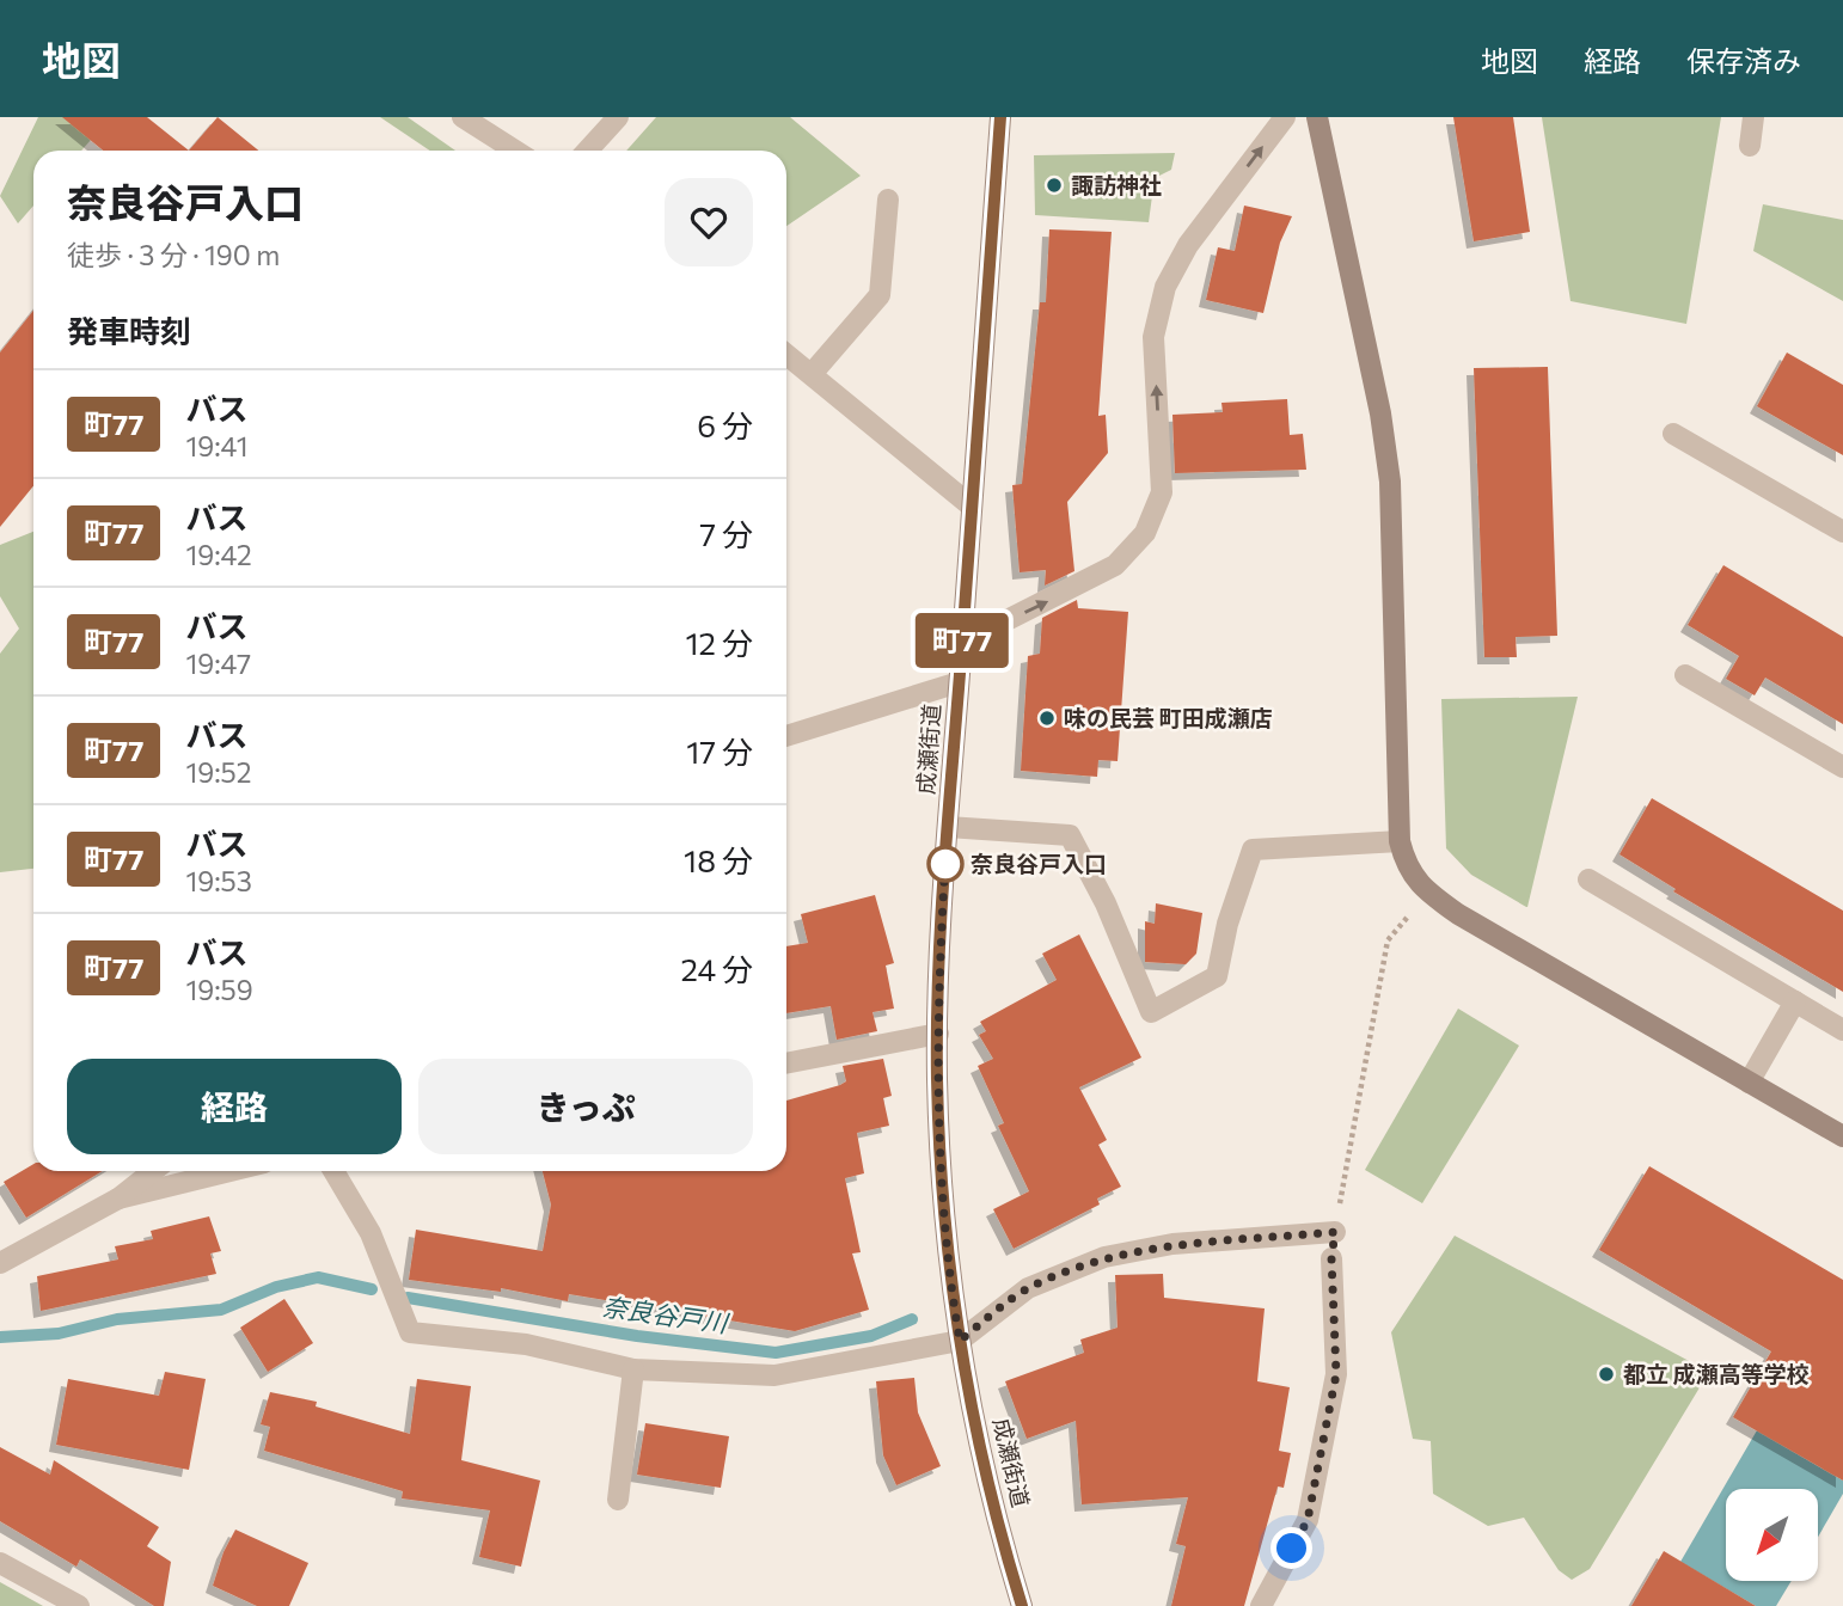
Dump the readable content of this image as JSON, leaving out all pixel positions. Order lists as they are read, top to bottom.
{
  "streets": {
    "main road": ["成瀬街道"]
  },
  "water": ["奈良谷戸川"],
  "places": [
    "諏訪神社",
    "味の民芸 町田成瀬店",
    "奈良谷戸入口",
    "都立 成瀬高等学校"
  ],
  "lines": ["bus line 町77"],
  "north": "bottom left",
  "page": {
    "header": "地図",
    "nav": ["地図", "経路", "保存済み"],
    "on_map": "町77",
    "heading": [
      ["奈良谷戸入口", "徒歩 · 3 分 · 190 m"],
      "発車時刻"
    ],
    "list": [
      {
        "mark": "町77",
        "name": "バス",
        "note": "19:41",
        "value": "6 分"
      },
      {
        "mark": "町77",
        "name": "バス",
        "note": "19:42",
        "value": "7 分"
      },
      {
        "mark": "町77",
        "name": "バス",
        "note": "19:47",
        "value": "12 分"
      },
      {
        "mark": "町77",
        "name": "バス",
        "note": "19:52",
        "value": "17 分"
      },
      {
        "mark": "町77",
        "name": "バス",
        "note": "19:53",
        "value": "18 分"
      },
      {
        "mark": "町77",
        "name": "バス",
        "note": "19:59",
        "value": "24 分"
      }
    ],
    "buttons": ["経路", "きっぷ"]
  }
}
